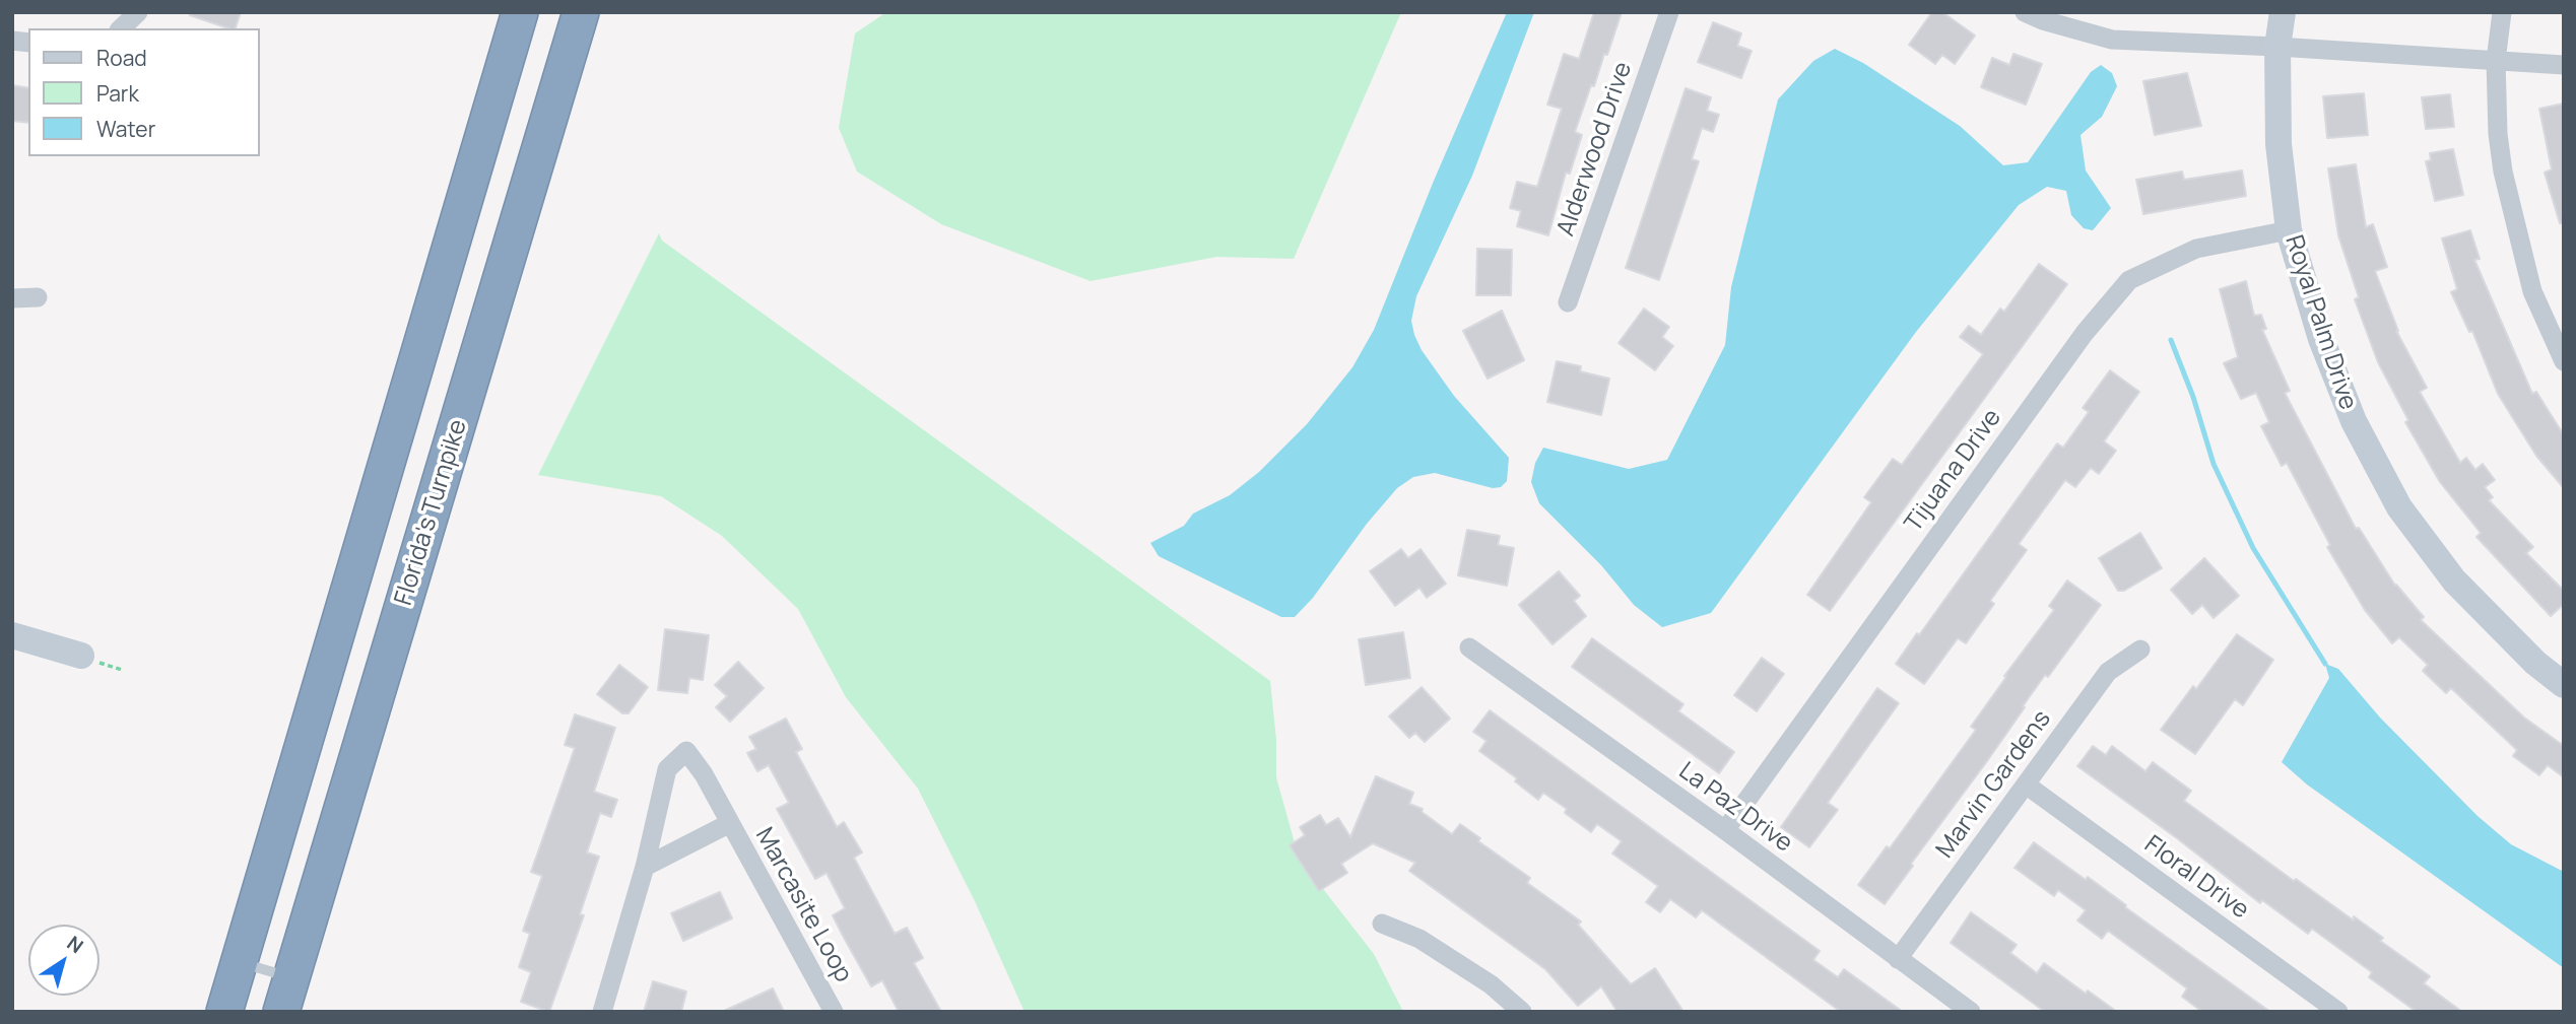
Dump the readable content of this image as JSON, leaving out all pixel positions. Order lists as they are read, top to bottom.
{
  "streets": {
    "highway": ["Florida's Turnpike"],
    "street": [
      "Alderwood Drive",
      "Royal Palm Drive",
      "Tijuana Drive",
      "Marvin Gardens",
      "La Paz Drive",
      "Floral Drive",
      "Marcasite Loop"
    ]
  },
  "crossings": [
    ["Royal Palm Drive", "Tijuana Drive"],
    ["Tijuana Drive", "La Paz Drive"],
    ["Marvin Gardens", "La Paz Drive"],
    ["Marvin Gardens", "Floral Drive"]
  ],
  "legend": ["Road", "Park", "Water"],
  "north": "top right"
}
